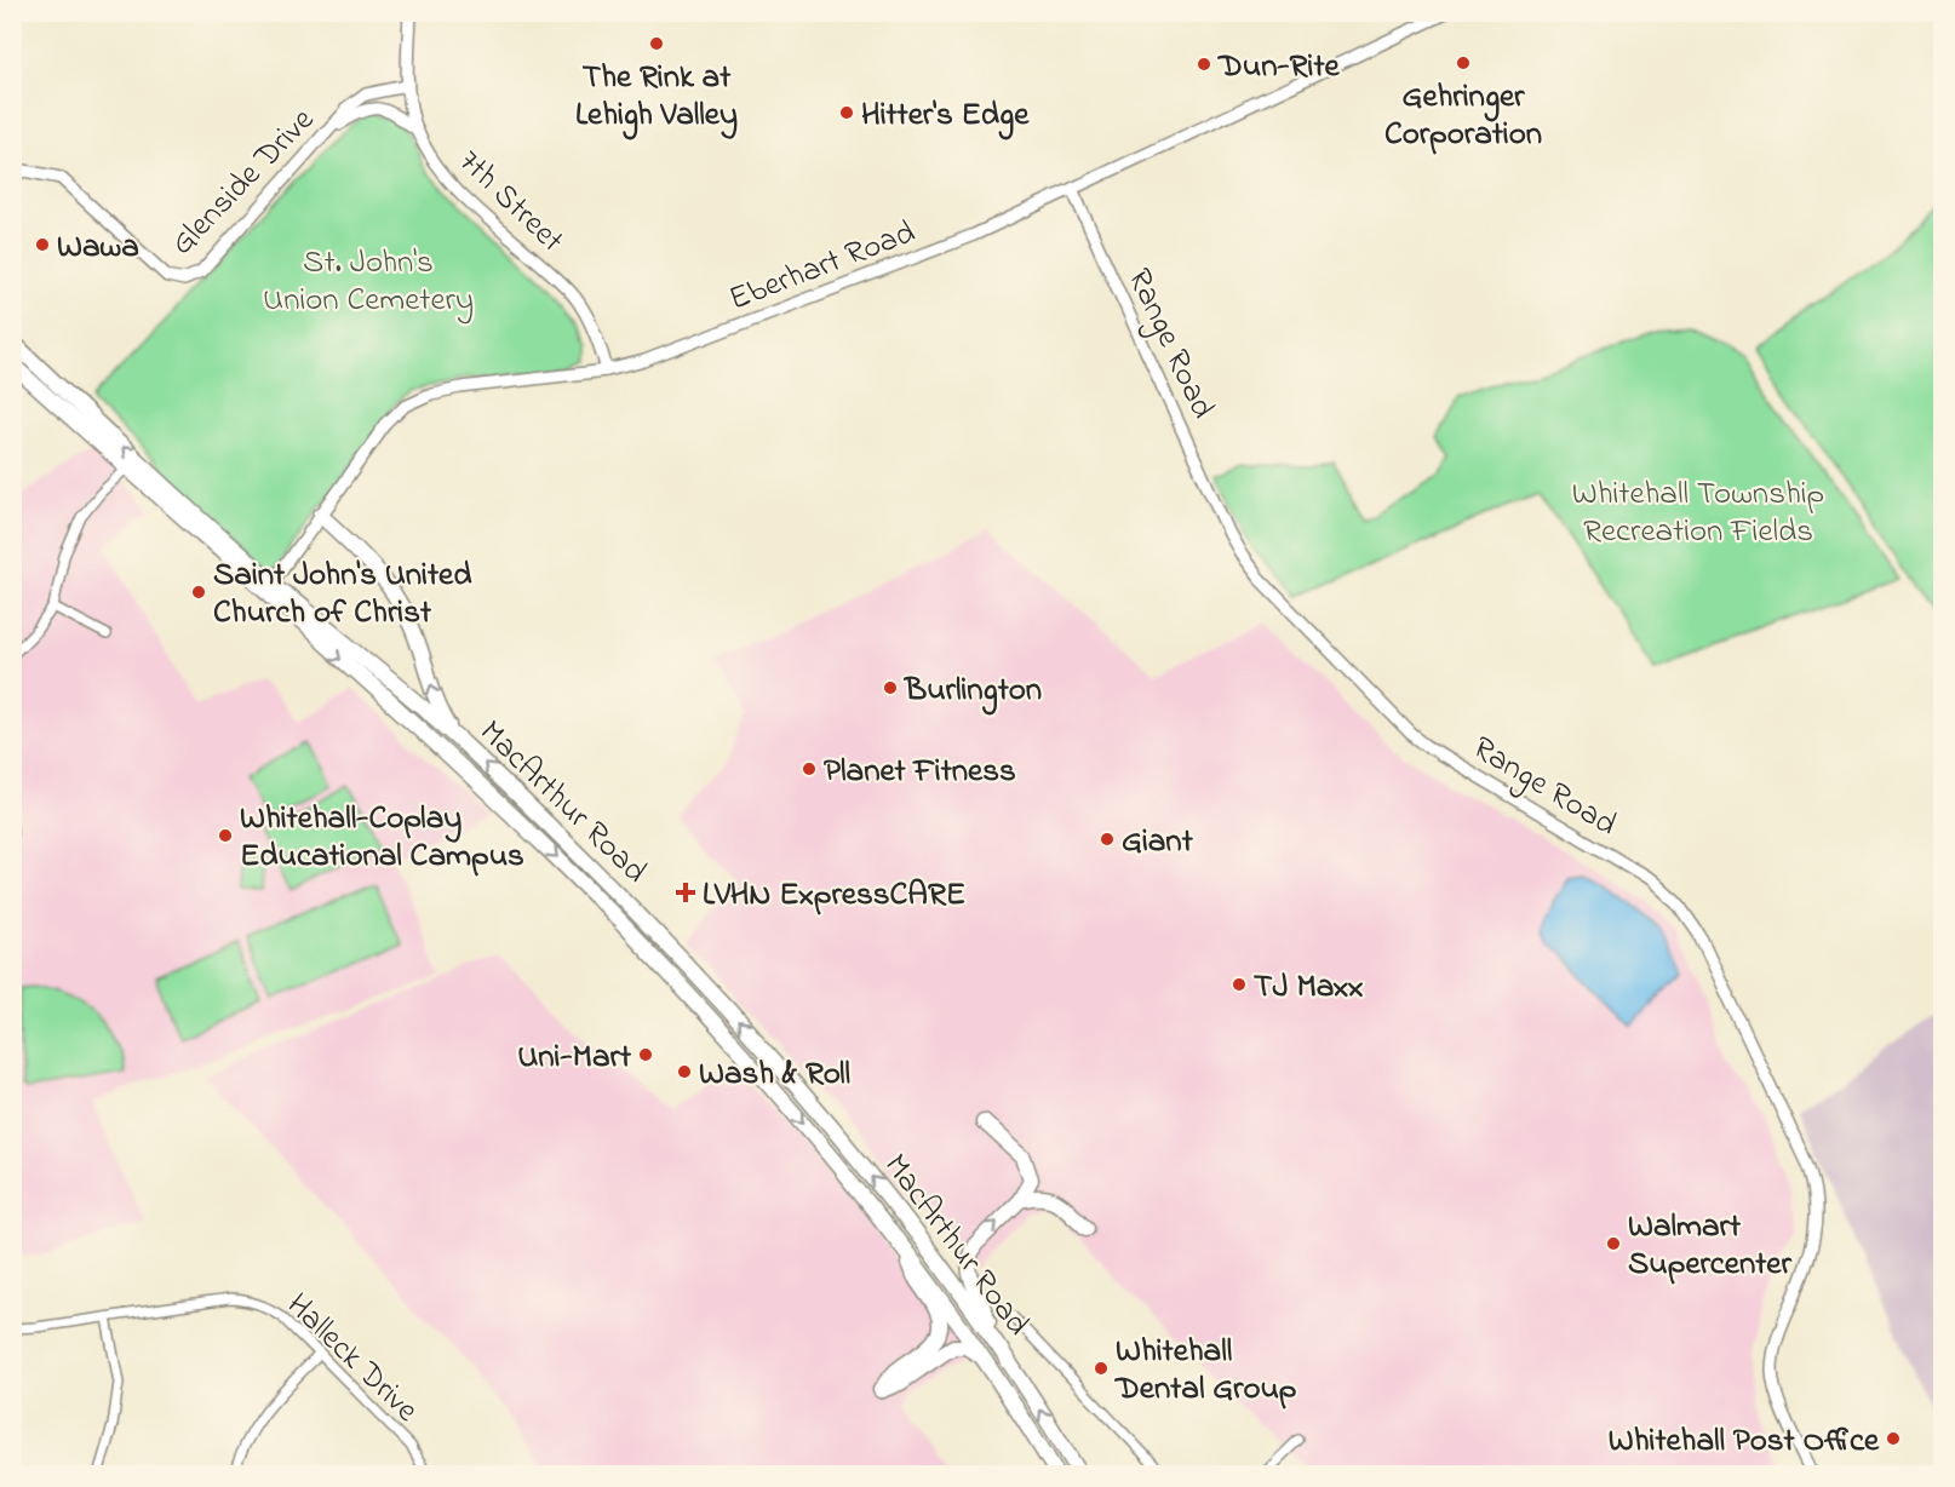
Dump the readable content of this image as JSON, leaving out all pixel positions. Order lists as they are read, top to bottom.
{
  "streets": {
    "highway": ["MacArthur Road"],
    "street": [
      "Glenside Drive",
      "7th Street",
      "Eberhart Road",
      "Range Road",
      "Halleck Drive"
    ]
  },
  "crossings": [
    ["Glenside Drive", "7th Street"],
    ["7th Street", "Eberhart Road"],
    ["Eberhart Road", "Range Road"],
    ["Eberhart Road", "MacArthur Road"]
  ],
  "parks": ["St. John's Union Cemetery", "Whitehall Township Recreation Fields"],
  "places": {
    "other": [
      "The Rink at Lehigh Valley",
      "Gehringer Corporation",
      "Dun-Rite",
      "Hitter's Edge",
      "Wawa",
      "Saint John's United Church of Christ",
      "Burlington",
      "Planet Fitness",
      "Whitehall-Coplay Educational Campus",
      "Giant",
      "TJ Maxx",
      "Uni-Mart",
      "Wash & Roll",
      "Walmart Supercenter",
      "Whitehall Dental Group",
      "Whitehall Post Office"
    ],
    "health": ["LVHN ExpressCARE"]
  }
}
